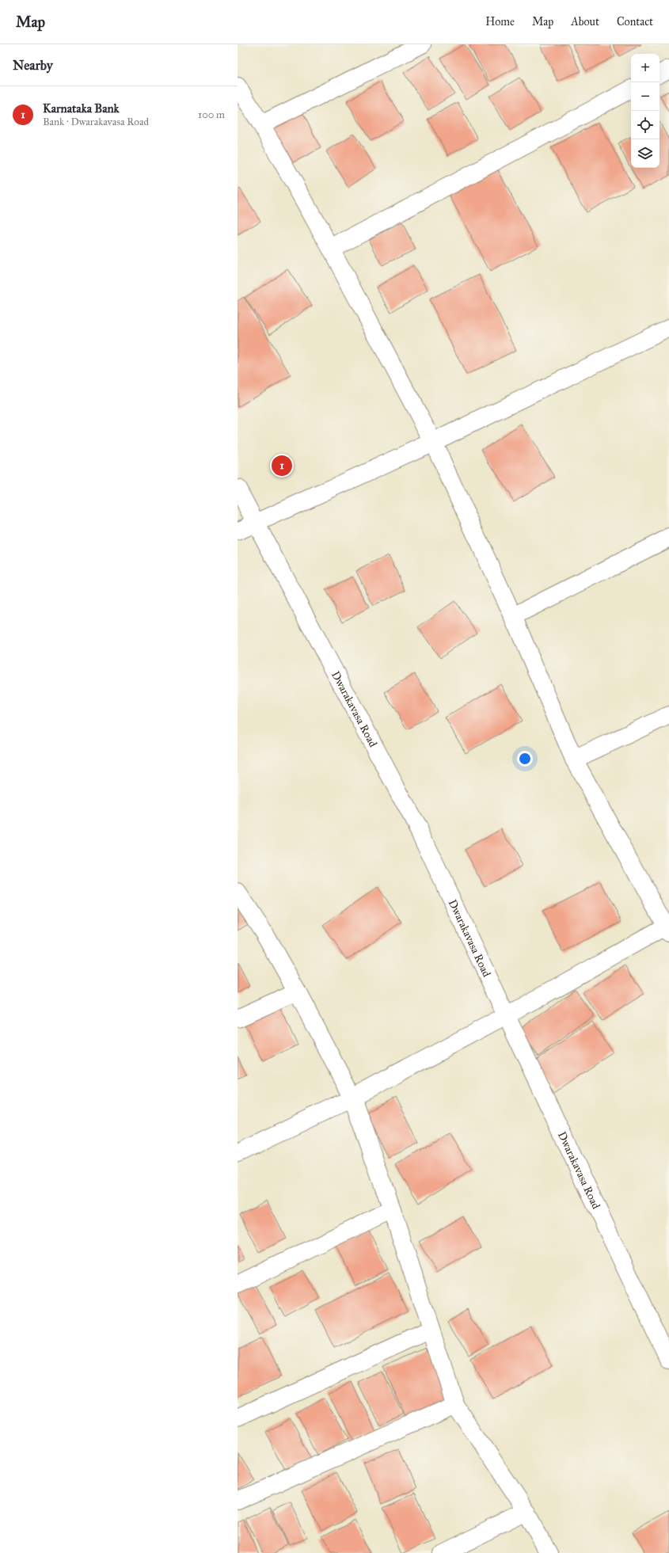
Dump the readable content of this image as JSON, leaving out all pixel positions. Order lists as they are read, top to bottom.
{
  "streets": {
    "street": ["Dwarakavasa Road"]
  },
  "page": {
    "header": "Map",
    "nav": [
      "Home",
      "Map",
      "About",
      "Contact"
    ],
    "heading": "Nearby",
    "map_buttons": ["+", "−"],
    "list": [
      {
        "mark": "1",
        "name": "Karnataka Bank",
        "note": "Bank · Dwarakavasa Road",
        "value": "100 m"
      }
    ],
    "pins": "1"
  }
}
